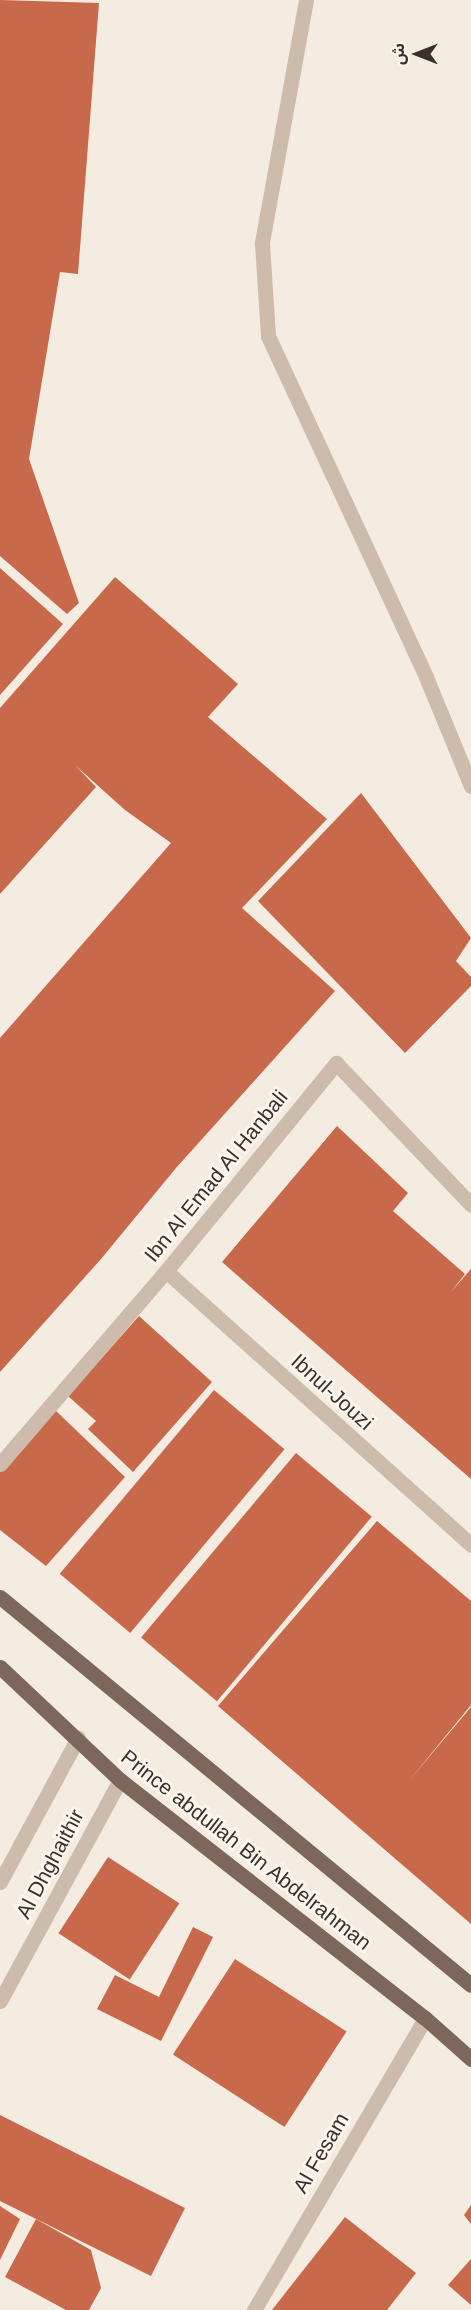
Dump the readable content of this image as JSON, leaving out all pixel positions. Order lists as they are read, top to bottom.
{
  "streets": {
    "main road": ["Prince abdullah Bin Abdelrahman"],
    "street": [
      "Ibn Al Emad Al Hanbali",
      "Ibnul-Jouzi",
      "Al Dhghaithir",
      "Al Fesam"
    ]
  },
  "crossings": [
    ["Ibn Al Emad Al Hanbali", "Ibnul-Jouzi"],
    ["Prince abdullah Bin Abdelrahman", "Al Dhghaithir"],
    ["Prince abdullah Bin Abdelrahman", "Al Fesam"]
  ],
  "north": "left"
}
